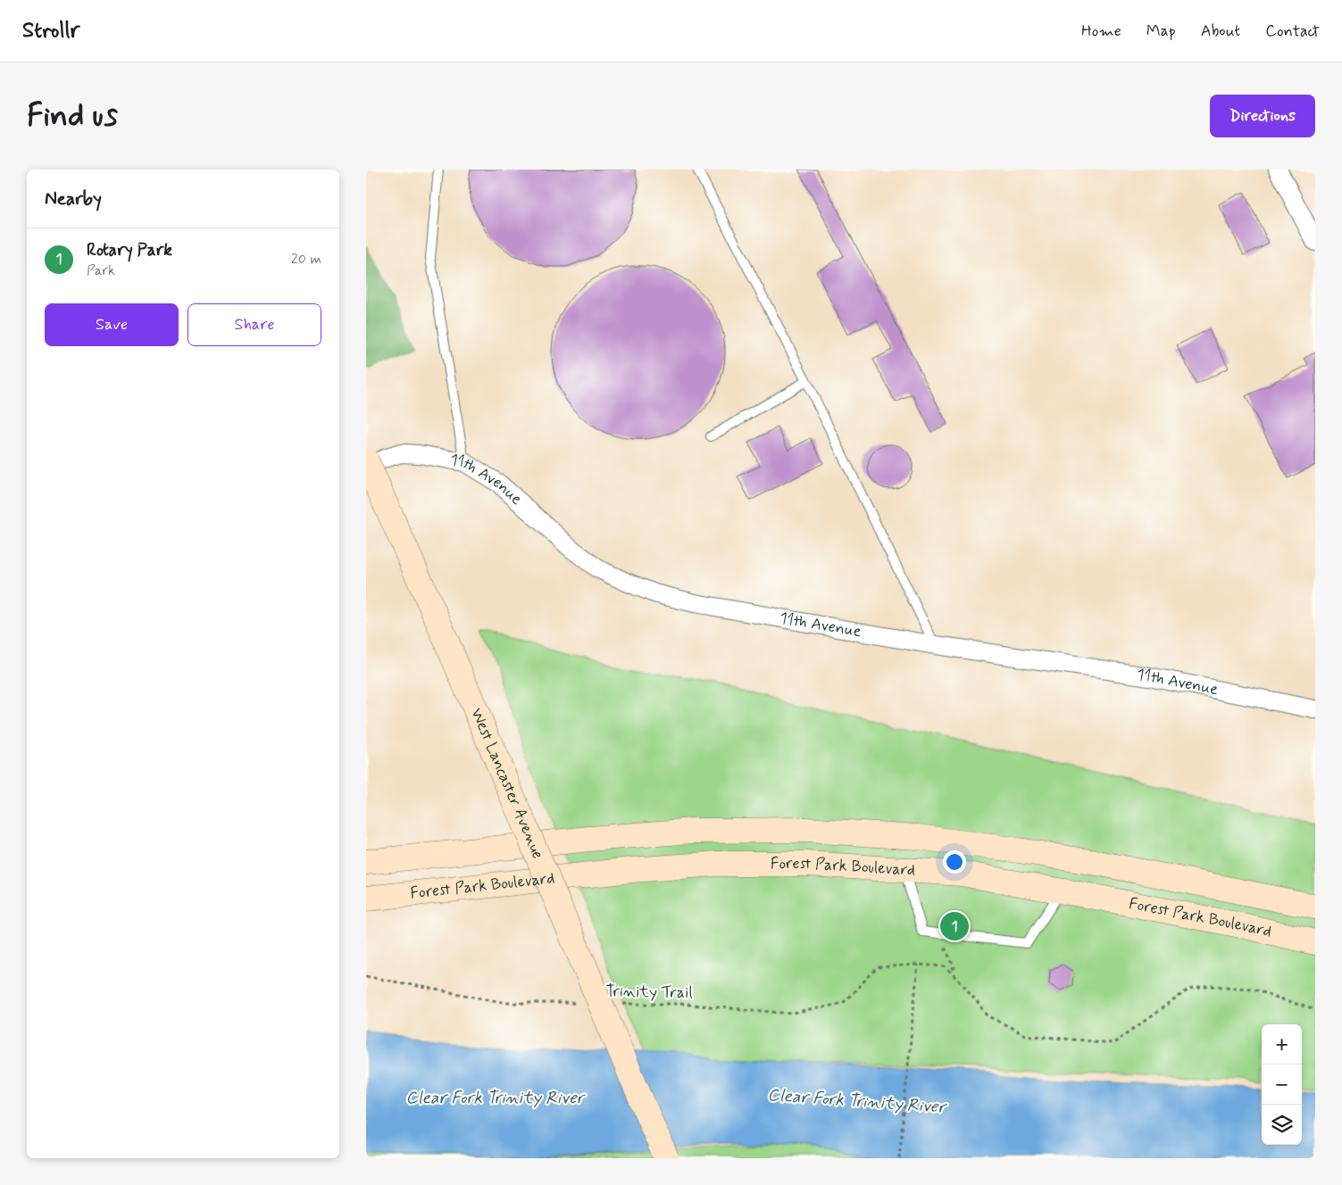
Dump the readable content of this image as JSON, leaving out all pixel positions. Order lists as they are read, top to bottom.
{
  "streets": {
    "main road": ["West Lancaster Avenue", "Forest Park Boulevard"],
    "street": ["11th Avenue"],
    "path": ["Trinity Trail"]
  },
  "water": ["Clear Fork Trinity River"],
  "page": {
    "header": "Strollr",
    "nav": [
      "Home",
      "Map",
      "About",
      "Contact"
    ],
    "buttons": [
      "Directions",
      ["Save", "Share"]
    ],
    "title": "Find us",
    "heading": "Nearby",
    "list": [
      {
        "mark": "1",
        "name": "Rotary Park",
        "note": "Park",
        "value": "20 m"
      }
    ],
    "pins": "1",
    "map_buttons": ["+", "−"]
  }
}
